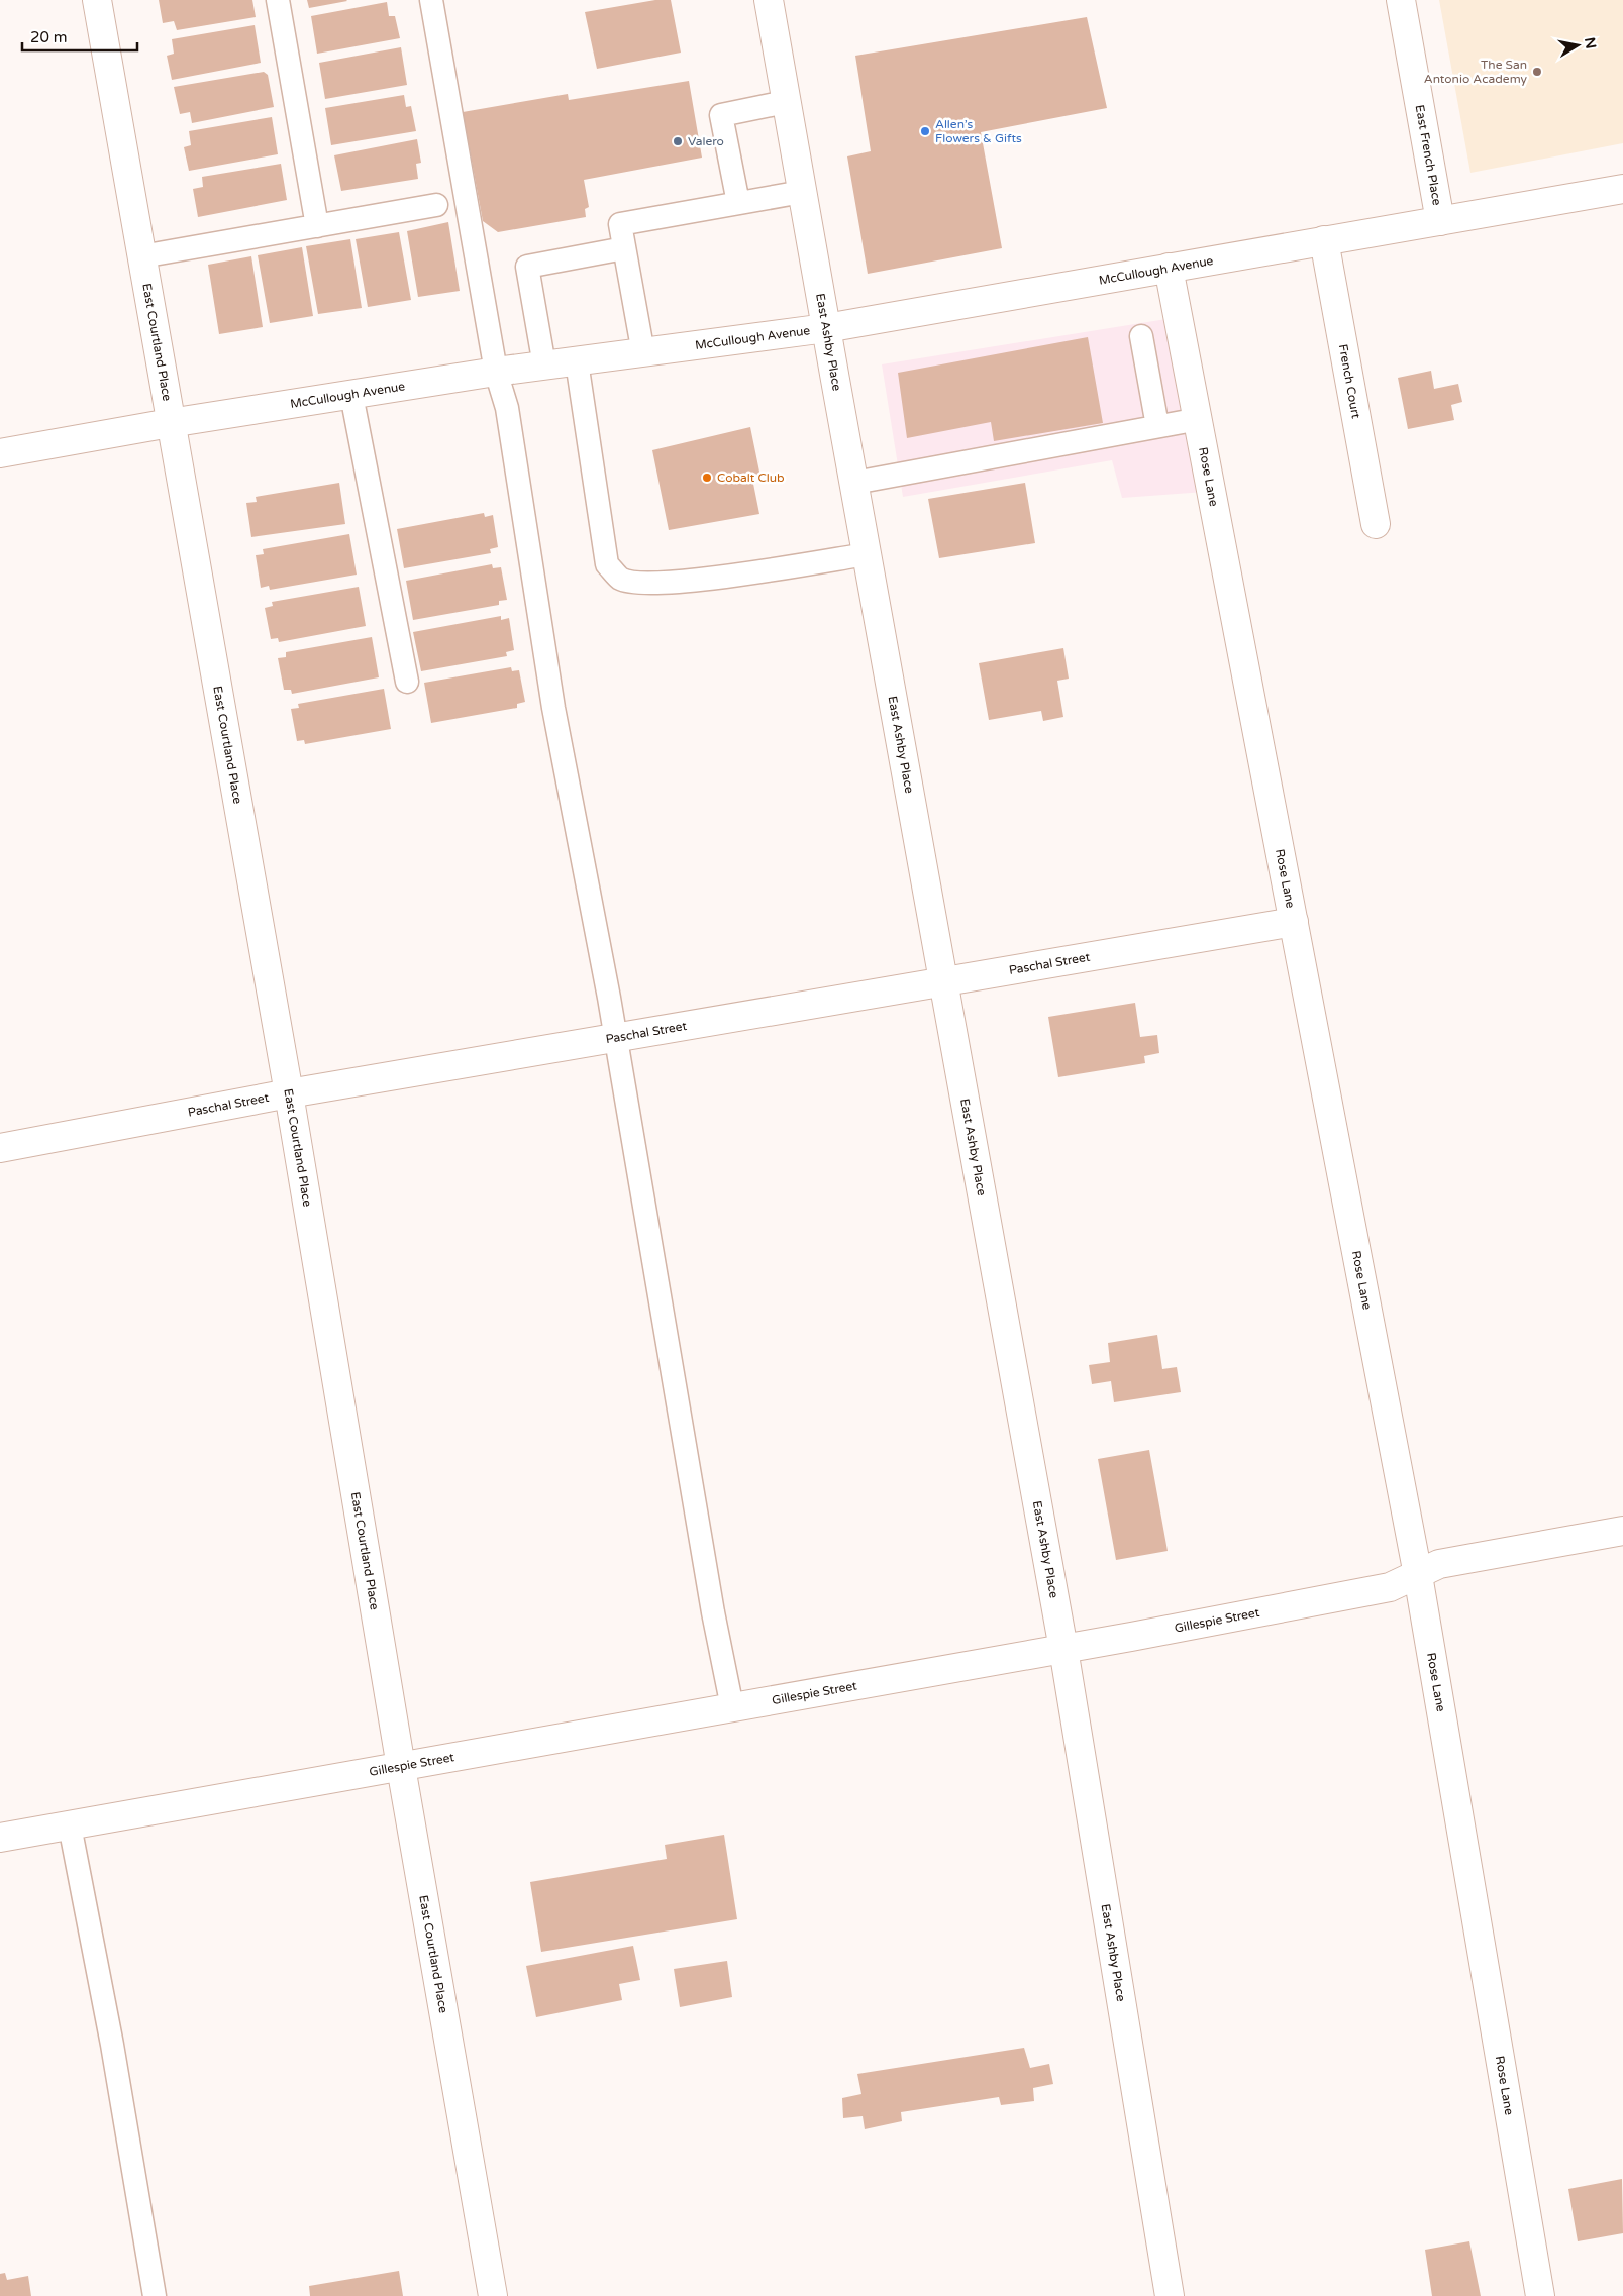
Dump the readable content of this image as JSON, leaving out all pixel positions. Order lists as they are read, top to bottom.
{
  "streets": {
    "street": [
      "East French Place",
      "McCullough Avenue",
      "East Courtland Place",
      "East Ashby Place",
      "French Court",
      "Rose Lane",
      "Paschal Street",
      "Gillespie Street"
    ]
  },
  "crossings": [
    ["East French Place", "McCullough Avenue"],
    ["McCullough Avenue", "East Courtland Place"],
    ["McCullough Avenue", "East Ashby Place"],
    ["McCullough Avenue", "French Court"],
    ["McCullough Avenue", "Rose Lane"],
    ["East Courtland Place", "Paschal Street"],
    ["East Courtland Place", "Gillespie Street"],
    ["East Ashby Place", "Paschal Street"],
    ["East Ashby Place", "Gillespie Street"],
    ["Rose Lane", "Paschal Street"],
    ["Rose Lane", "Gillespie Street"]
  ],
  "places": [
    "The San Antonio Academy",
    "Allen’s Flowers & Gifts",
    "Valero",
    "Cobalt Club"
  ],
  "scale_bar": "20 m",
  "north": "right"
}
